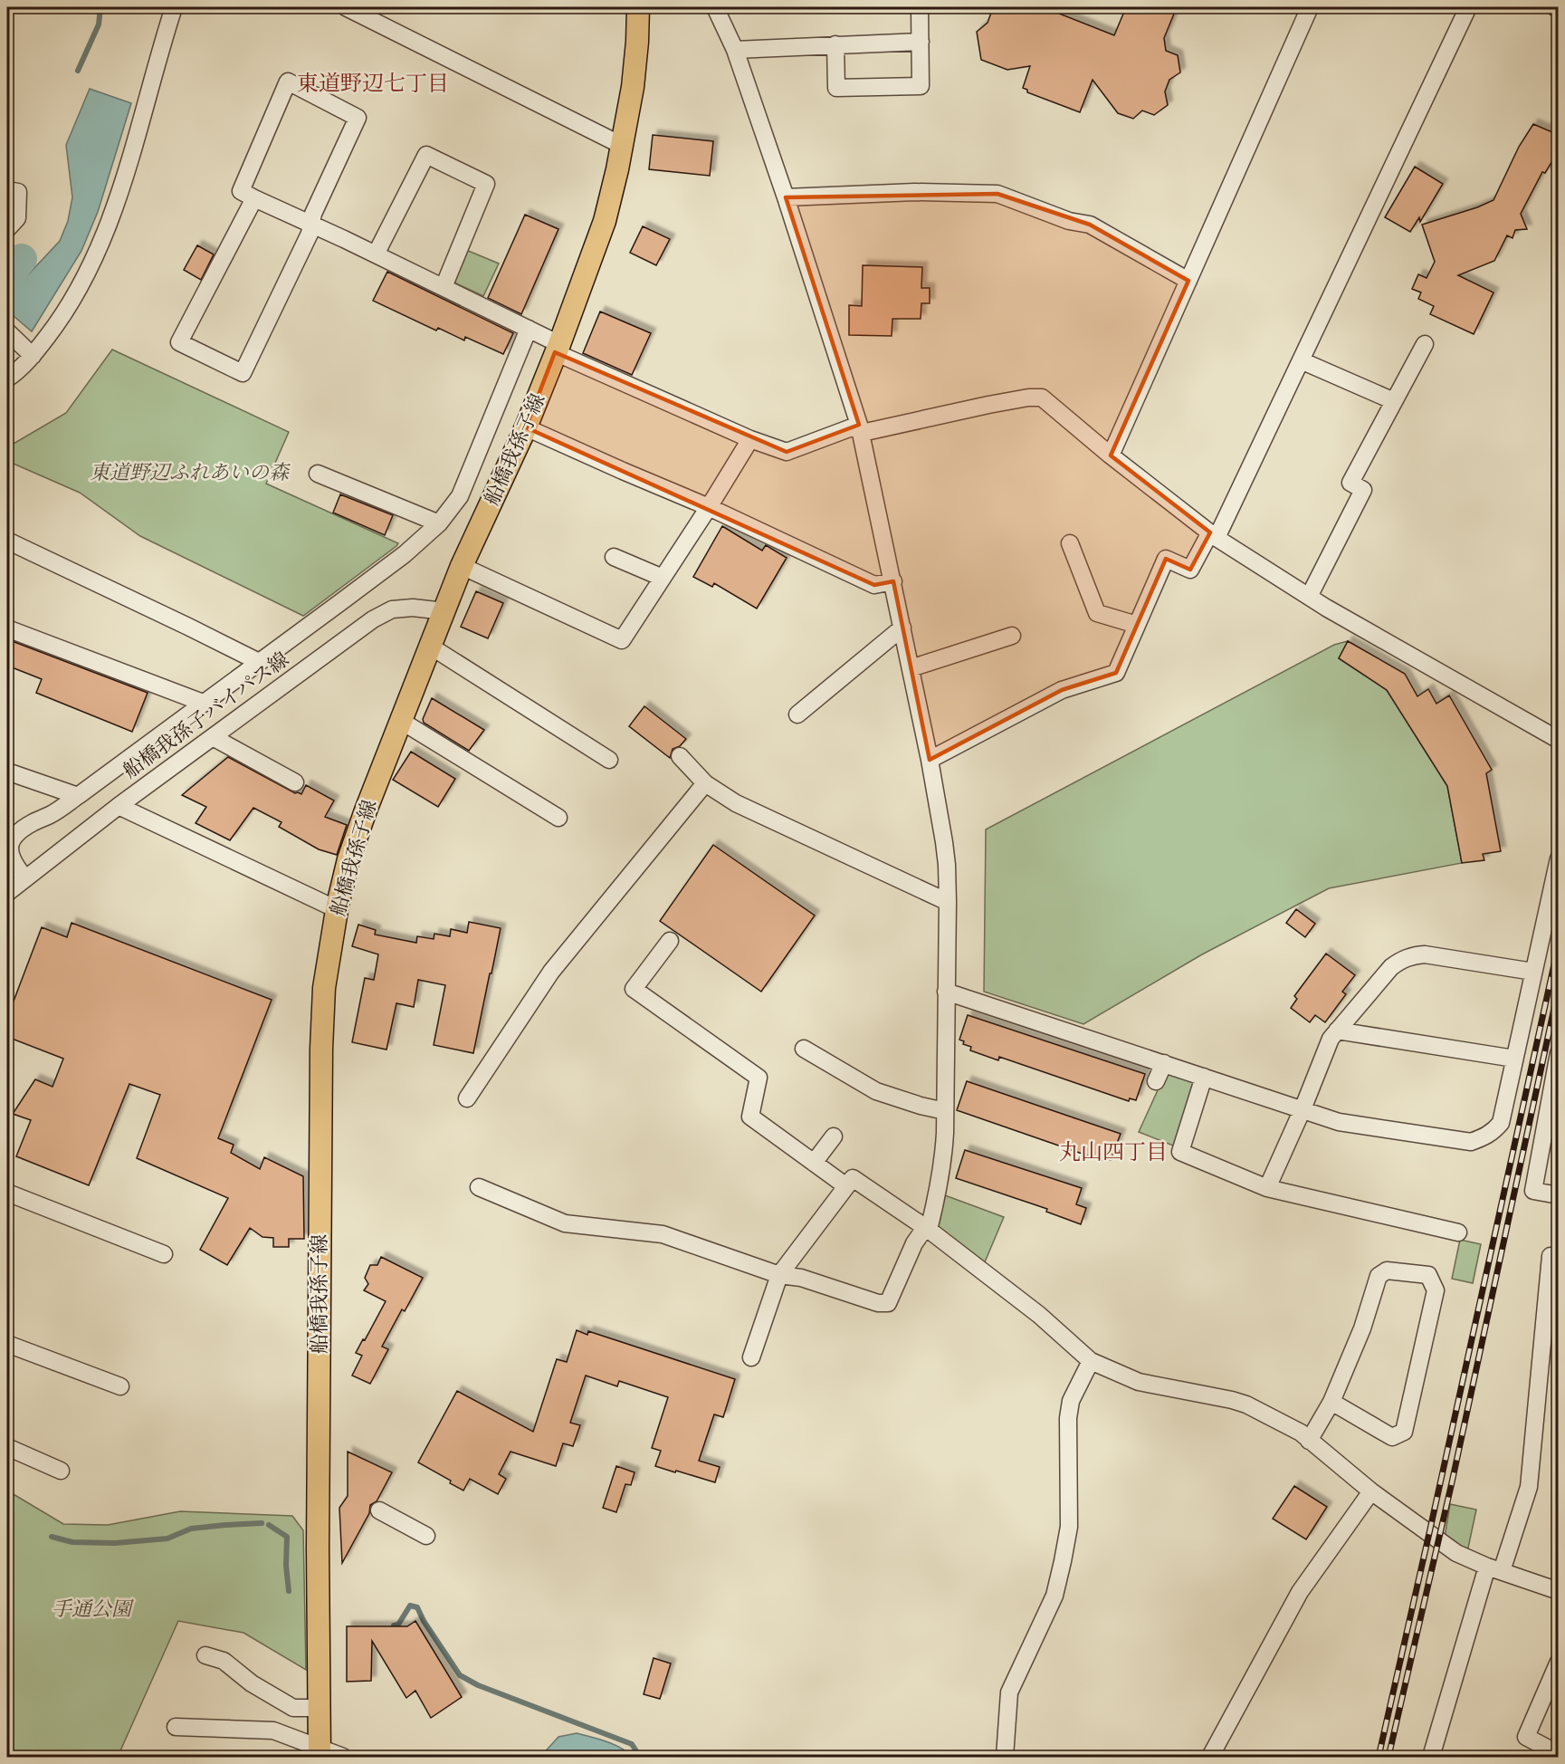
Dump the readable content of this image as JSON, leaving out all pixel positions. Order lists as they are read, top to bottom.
{
  "streets": {
    "main road": ["船橋我孫子線"],
    "street": ["船橋我孫子バイパス線"]
  },
  "crossings": [
    ["船橋我孫子線", "船橋我孫子バイパス線"]
  ],
  "districts": ["東道野辺七丁目", "丸山四丁目"],
  "parks": ["東道野辺ふれあいの森", "手通公園"]
}
